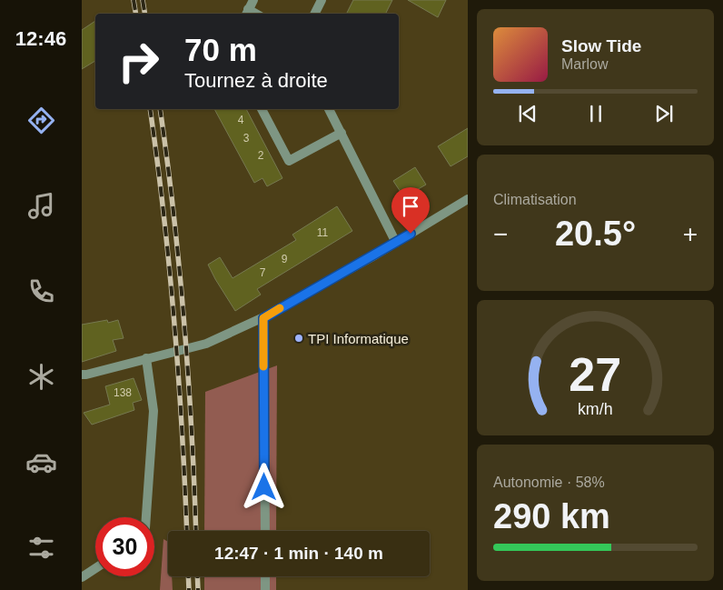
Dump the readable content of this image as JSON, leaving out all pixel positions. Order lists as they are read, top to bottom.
{
  "places": ["TPI Informatique"],
  "house_numbers": [
    "4",
    "3",
    "2",
    "11",
    "9",
    "7",
    "138"
  ],
  "page": {
    "tabs": "12:46",
    "turn": ["70 m", "Tournez à droite"],
    "song": ["Slow Tide", "Marlow"],
    "tile": [
      "Climatisation",
      ["Autonomie · 58%", "290 km"]
    ],
    "heat": ["−", "20.5°", "+"],
    "limit": "30",
    "trip": "12:47 · 1 min · 140 m",
    "gauge": ["27", "km/h"]
  }
}
